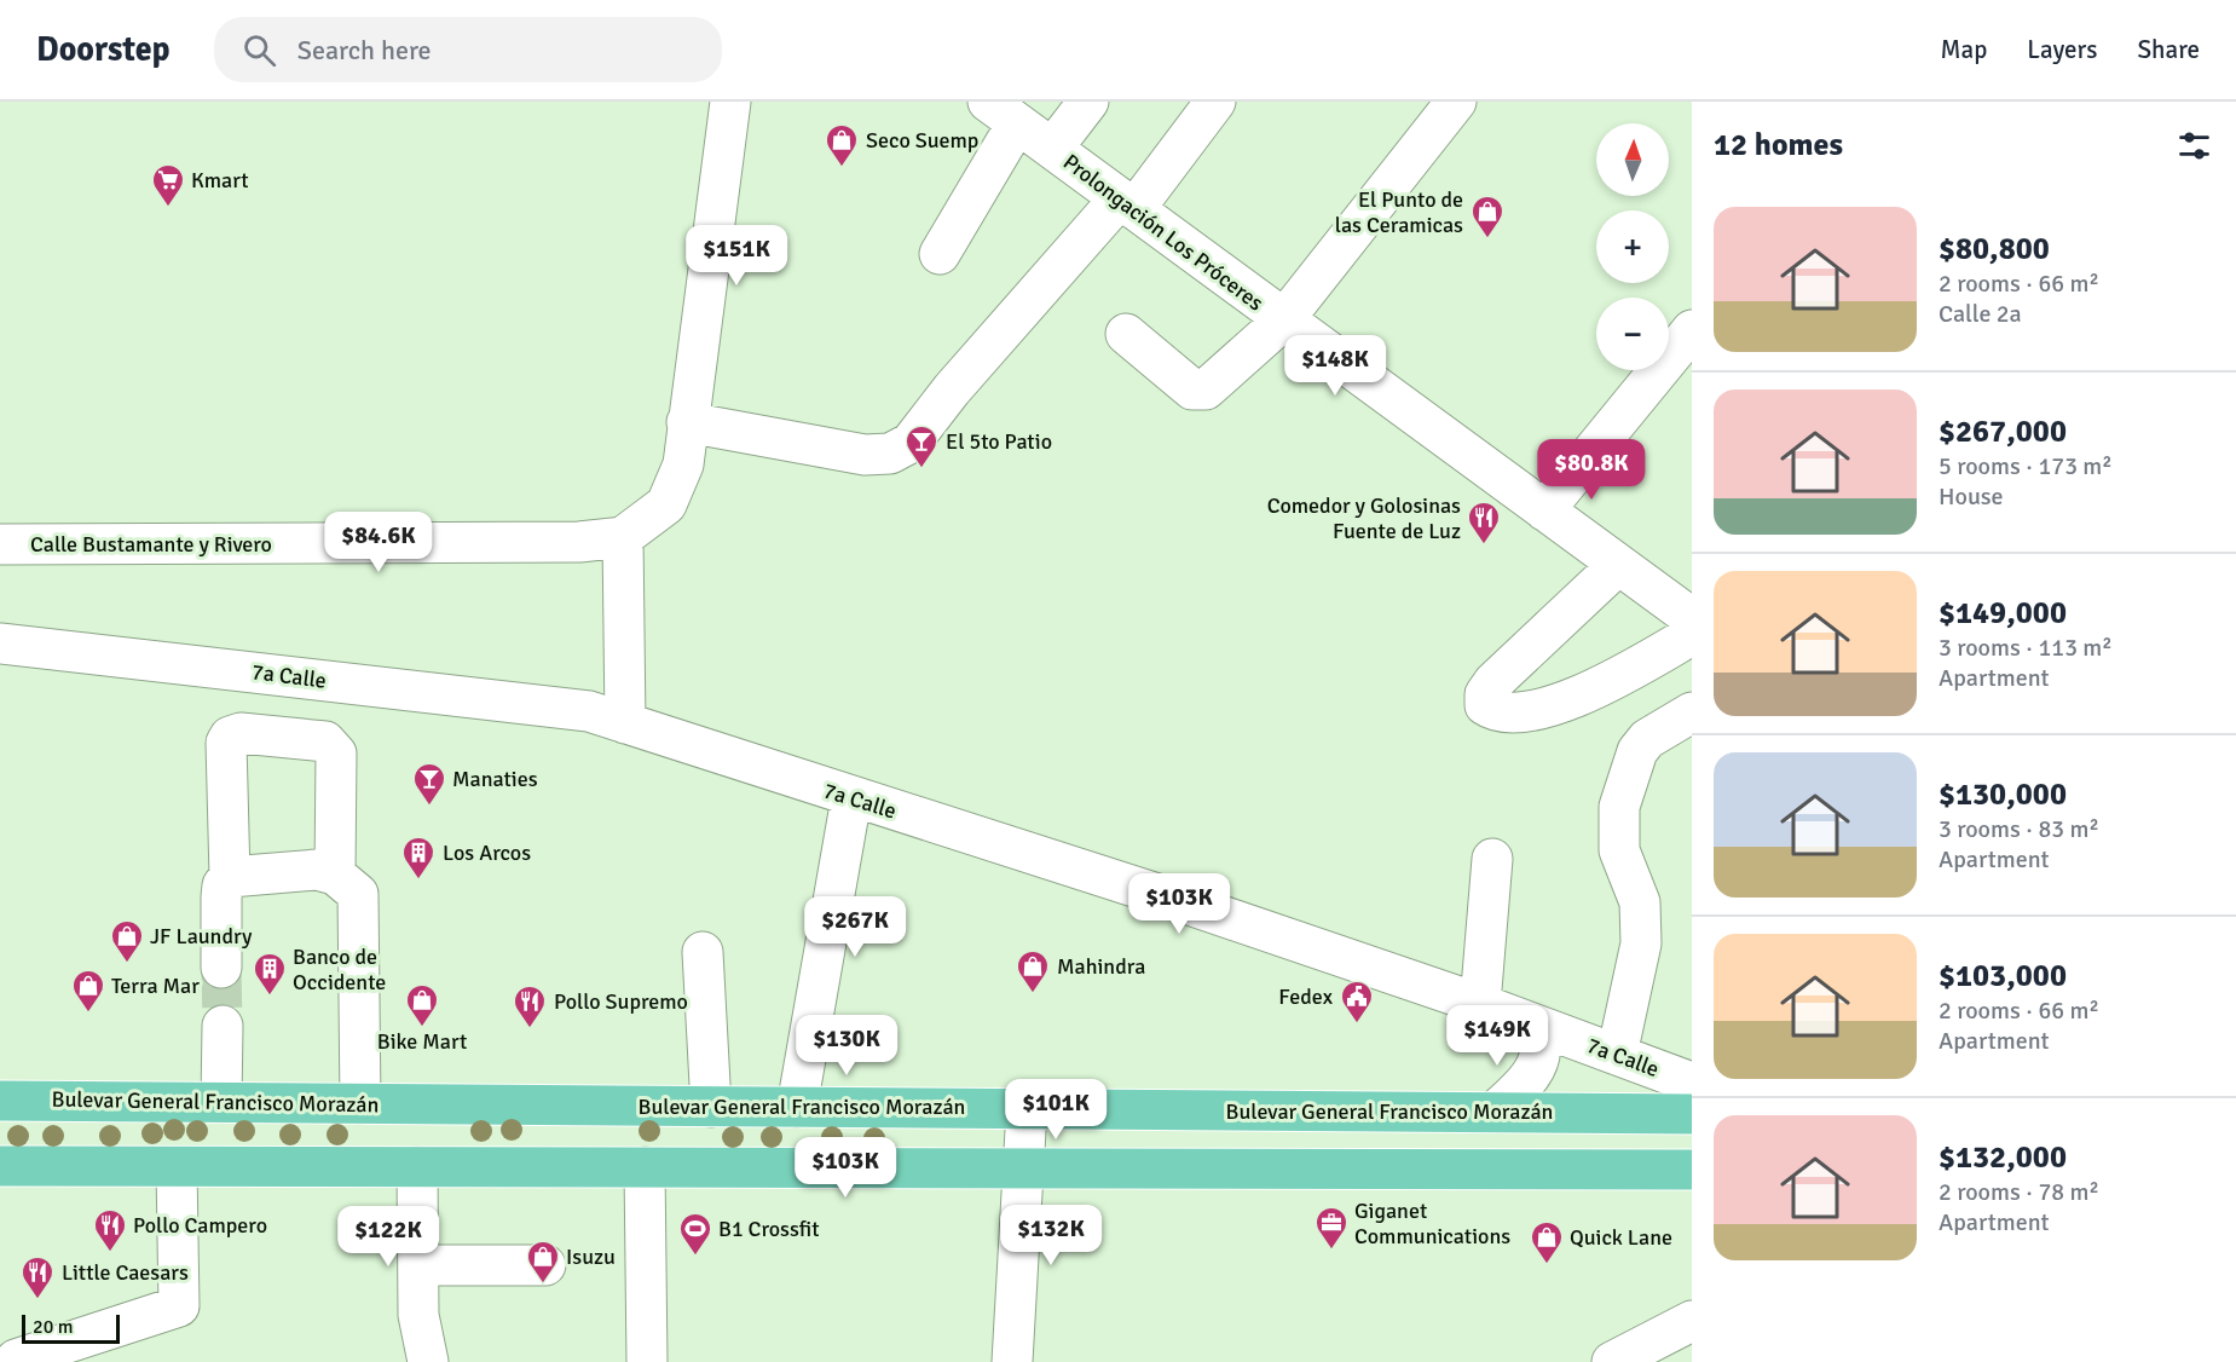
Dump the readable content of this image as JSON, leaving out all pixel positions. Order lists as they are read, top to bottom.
{
  "streets": {
    "main road": ["Bulevar General Francisco Morazán"],
    "street": ["Prolongación Los Próceres", "Calle Bustamante y Rivero", "7a Calle"]
  },
  "places": {
    "shop": [
      "Seco Suemp",
      "El Punto de las Ceramicas",
      "JF Laundry",
      "Mahindra",
      "Terra Mar",
      "Bike Mart",
      "Quick Lane",
      "Isuzu"
    ],
    "supermarket": ["Kmart"],
    "bar": ["El 5to Patio", "Manaties"],
    "restaurant": [
      "Comedor y Golosinas Fuente de Luz",
      "Pollo Supremo",
      "Pollo Campero",
      "Little Caesars"
    ],
    "building": ["Los Arcos", "Banco de Occidente"],
    "public building": ["Fedex"],
    "office": ["Giganet Communications"],
    "sports": ["B1 Crossfit"]
  },
  "scale_bar": "20 m",
  "north": "top",
  "page": {
    "header": "Doorstep",
    "search": "Search here",
    "nav": ["Map", "Layers", "Share"],
    "heading": "12 homes",
    "map_buttons": ["+", "−"],
    "list": [
      {
        "name": "$80,800",
        "note": "2 rooms · 66 m² · Calle 2a"
      },
      {
        "name": "$267,000",
        "note": "5 rooms · 173 m² · House"
      },
      {
        "name": "$149,000",
        "note": "3 rooms · 113 m² · Apartment"
      },
      {
        "name": "$130,000",
        "note": "3 rooms · 83 m² · Apartment"
      },
      {
        "name": "$103,000",
        "note": "2 rooms · 66 m² · Apartment"
      },
      {
        "name": "$132,000",
        "note": "2 rooms · 78 m² · Apartment"
      }
    ],
    "price": [
      "$151K",
      "$148K",
      "$80.8K",
      "$84.6K",
      "$103K",
      "$267K",
      "$149K",
      "$130K",
      "$101K",
      "$103K",
      "$132K",
      "$122K"
    ],
    "scale": "20 m"
  }
}
